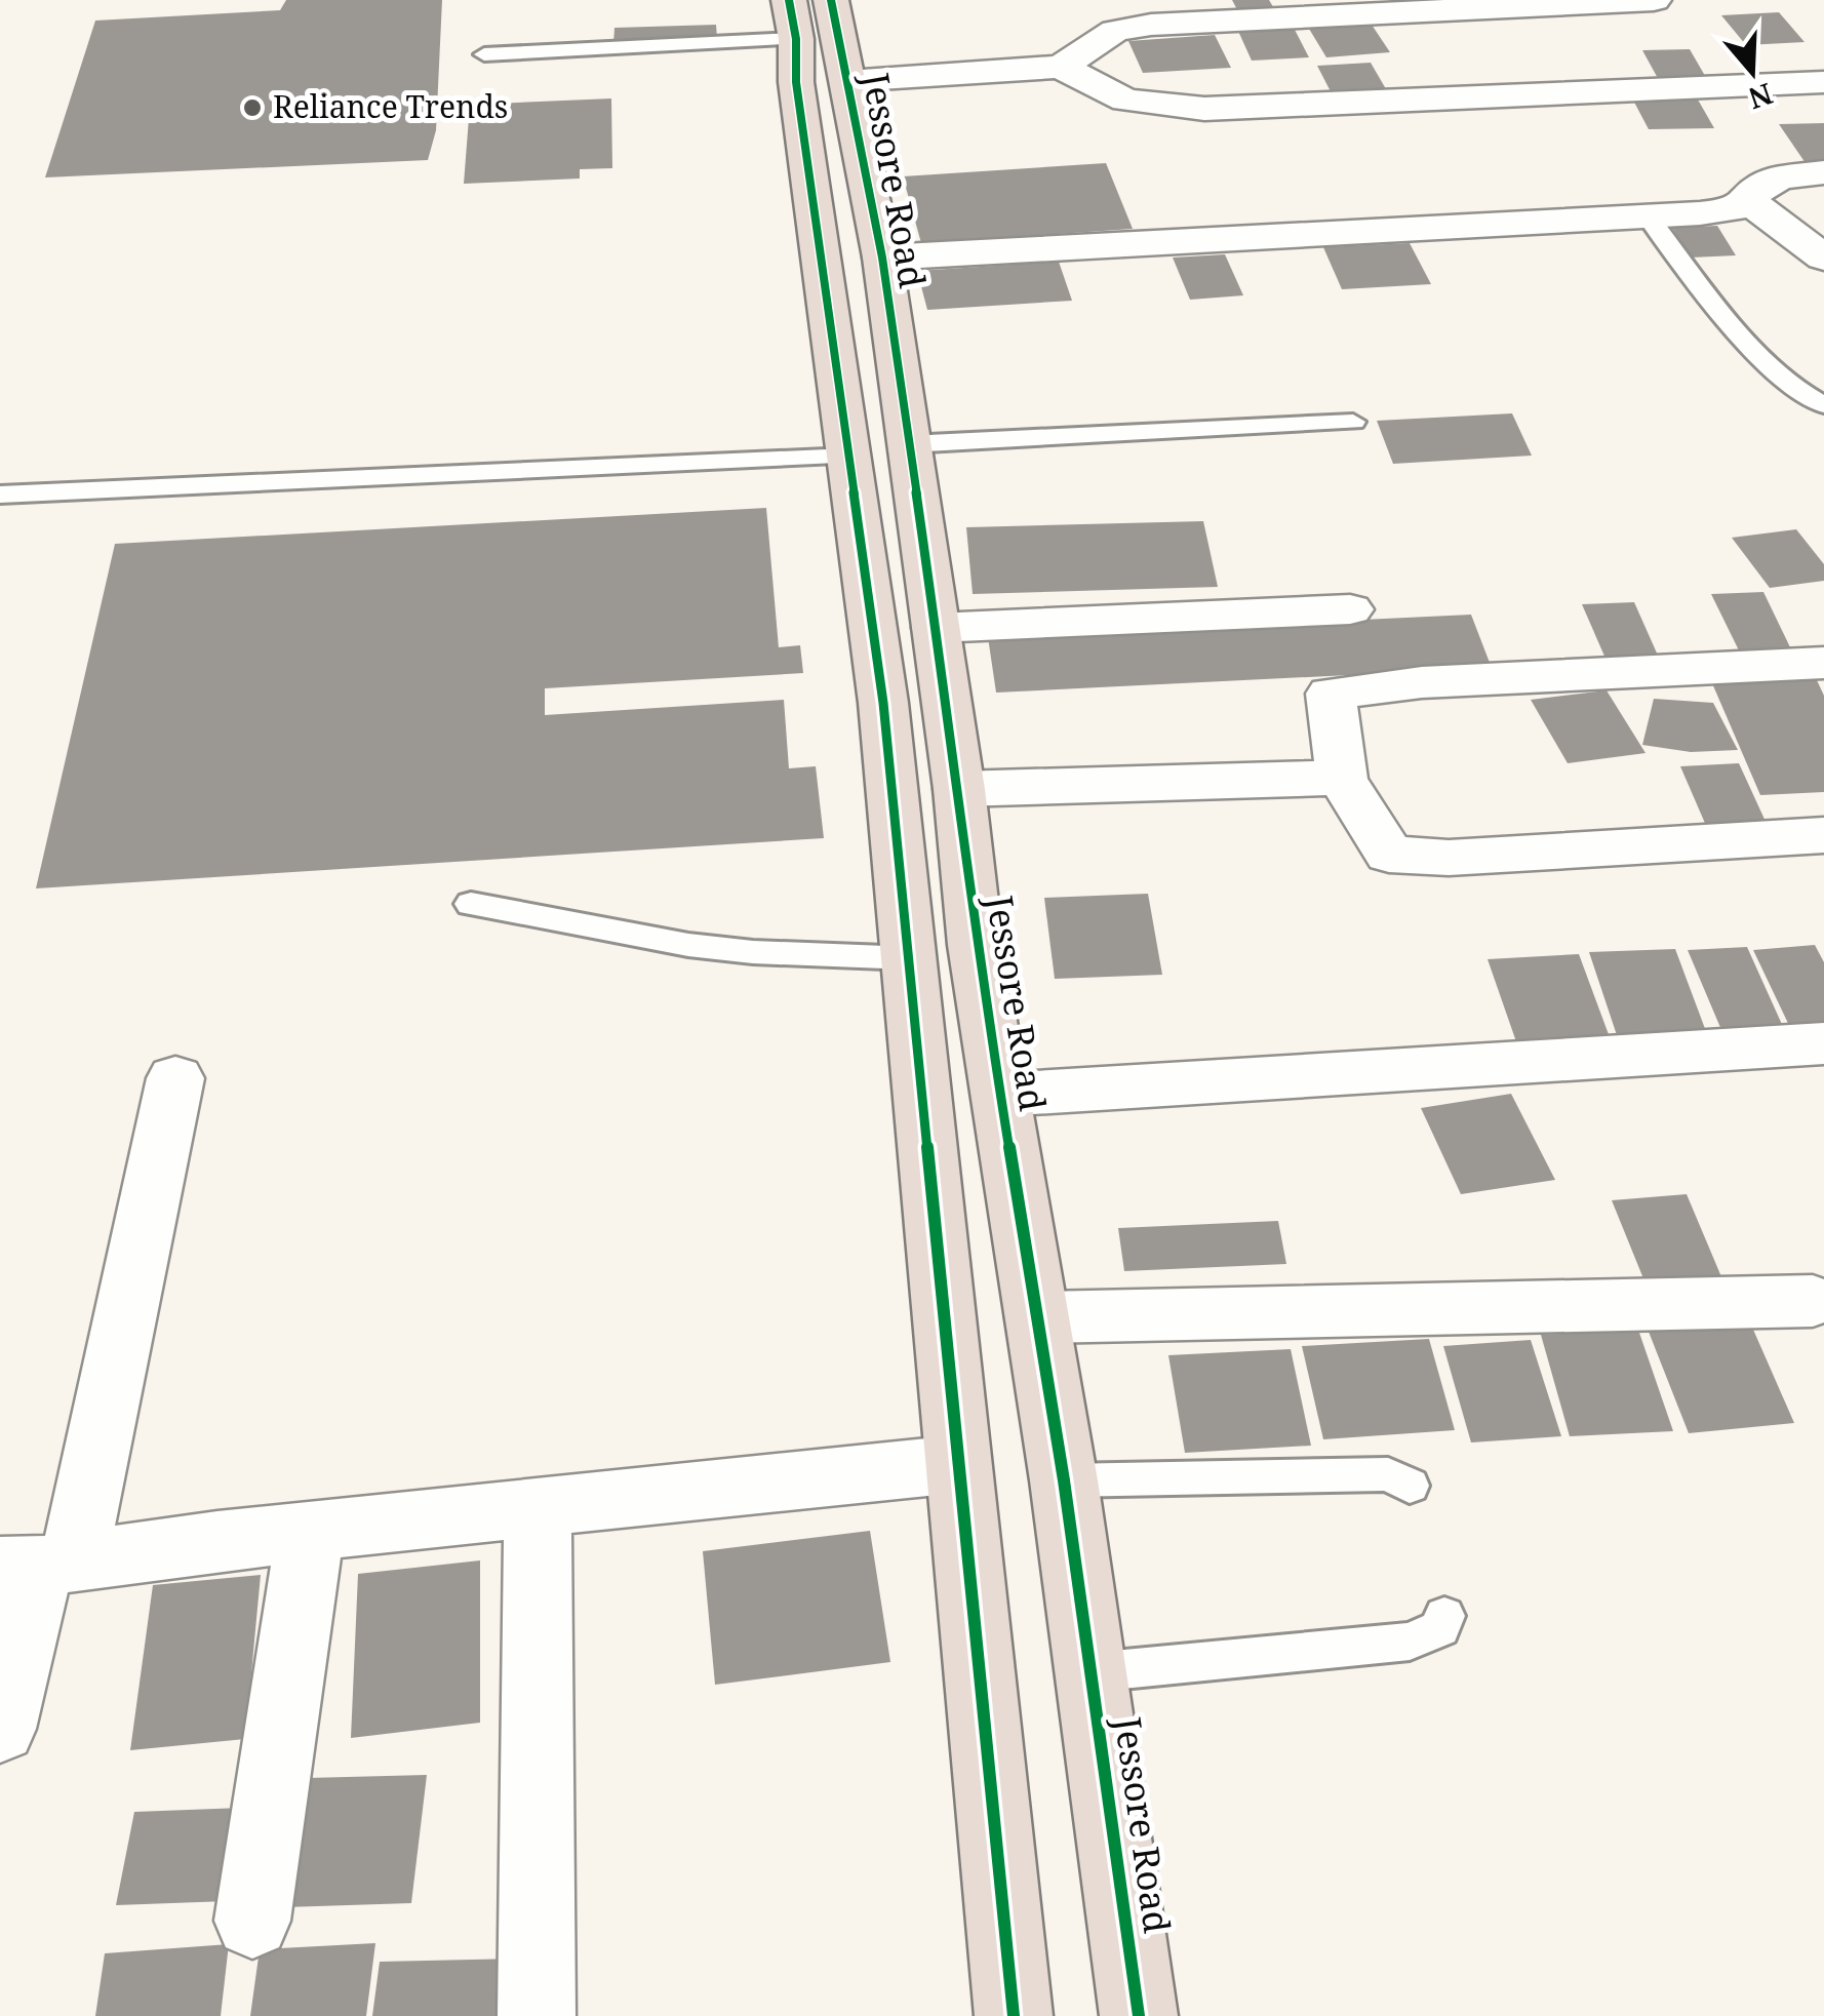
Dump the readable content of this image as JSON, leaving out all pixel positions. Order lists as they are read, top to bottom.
{
  "streets": {
    "highway": ["Jessore Road"]
  },
  "places": ["Reliance Trends"],
  "north": "bottom"
}
